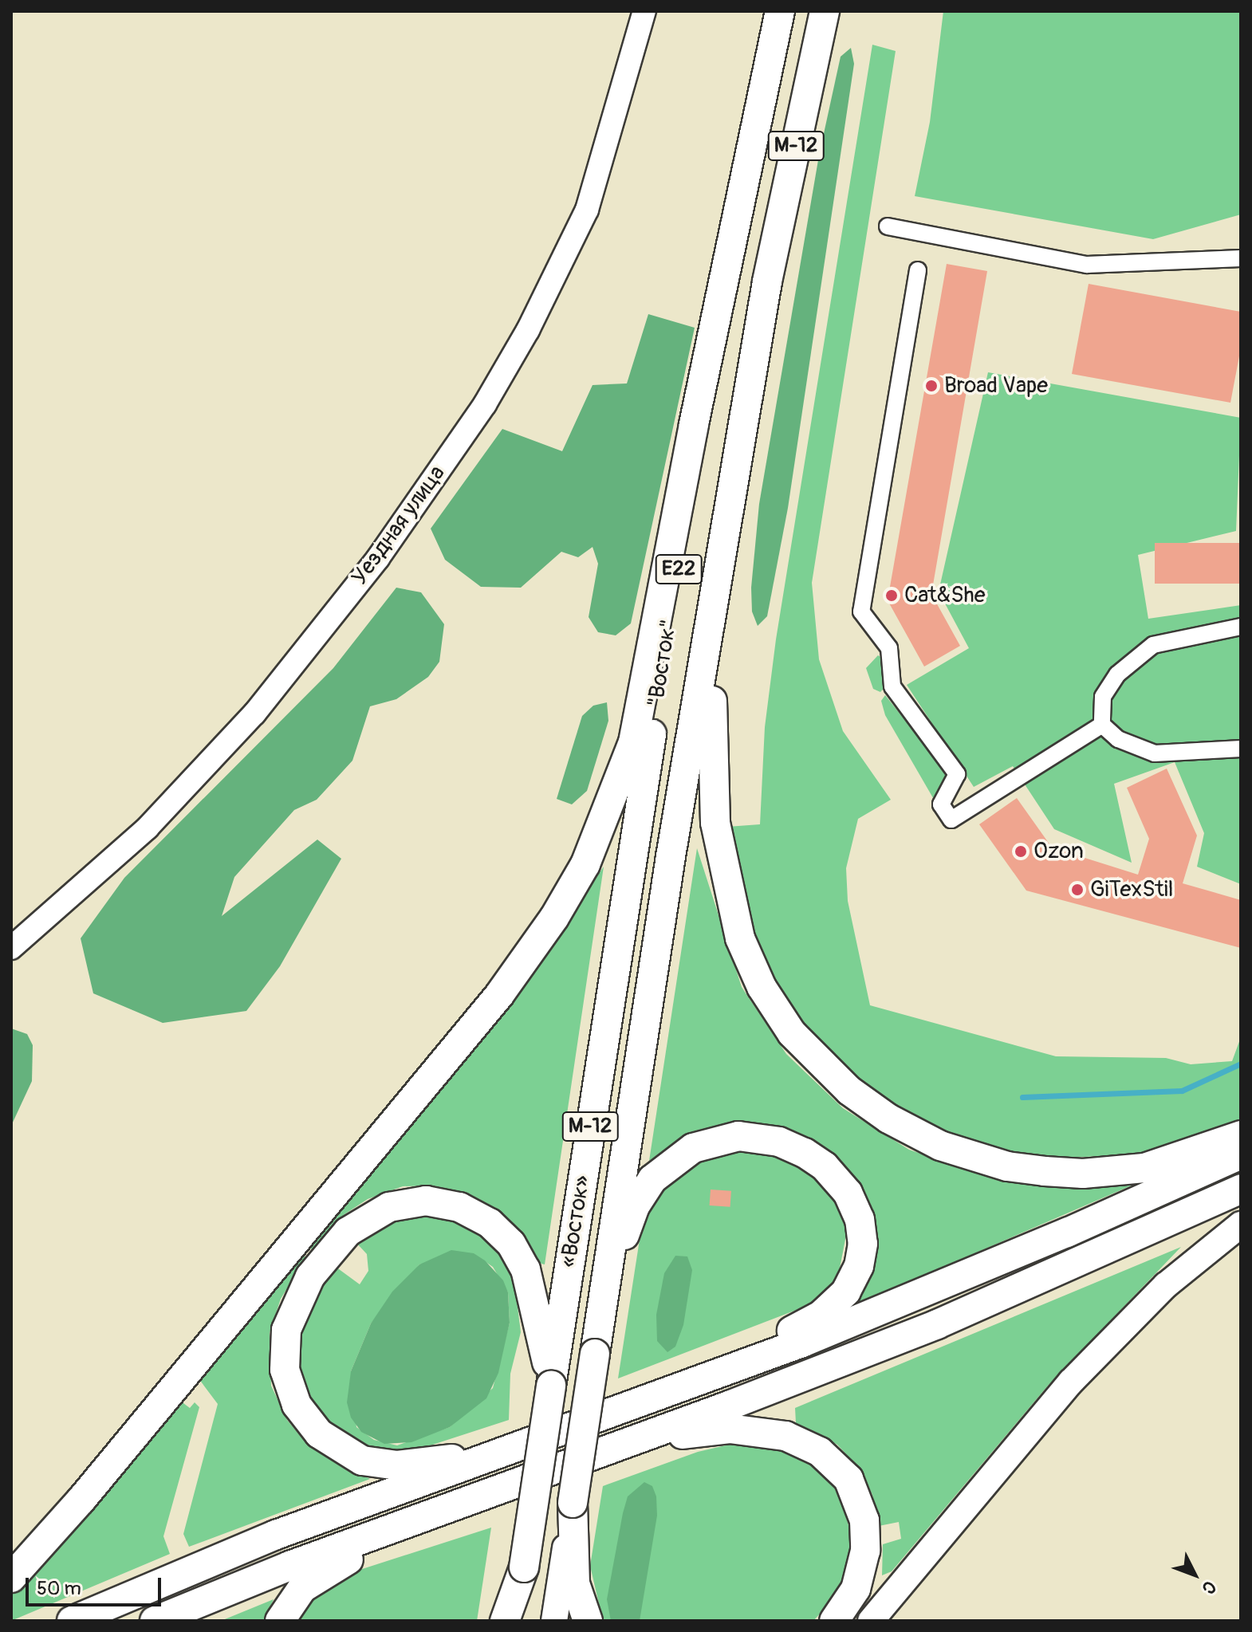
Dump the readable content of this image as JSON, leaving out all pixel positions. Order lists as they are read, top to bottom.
{
  "streets": {
    "highway": [
      "М-12",
      "E22",
      "\"Восток\"",
      "«Восток»"
    ],
    "street": ["Уездная улица"]
  },
  "crossings": [
    ["М-12", "\"Восток\""],
    ["\"Восток\"", "«Восток»"]
  ],
  "places": [
    "Broad Vape",
    "Cat&She",
    "Ozon",
    "GiTexStil"
  ],
  "scale_bar": "50 m",
  "north": "bottom right"
}
